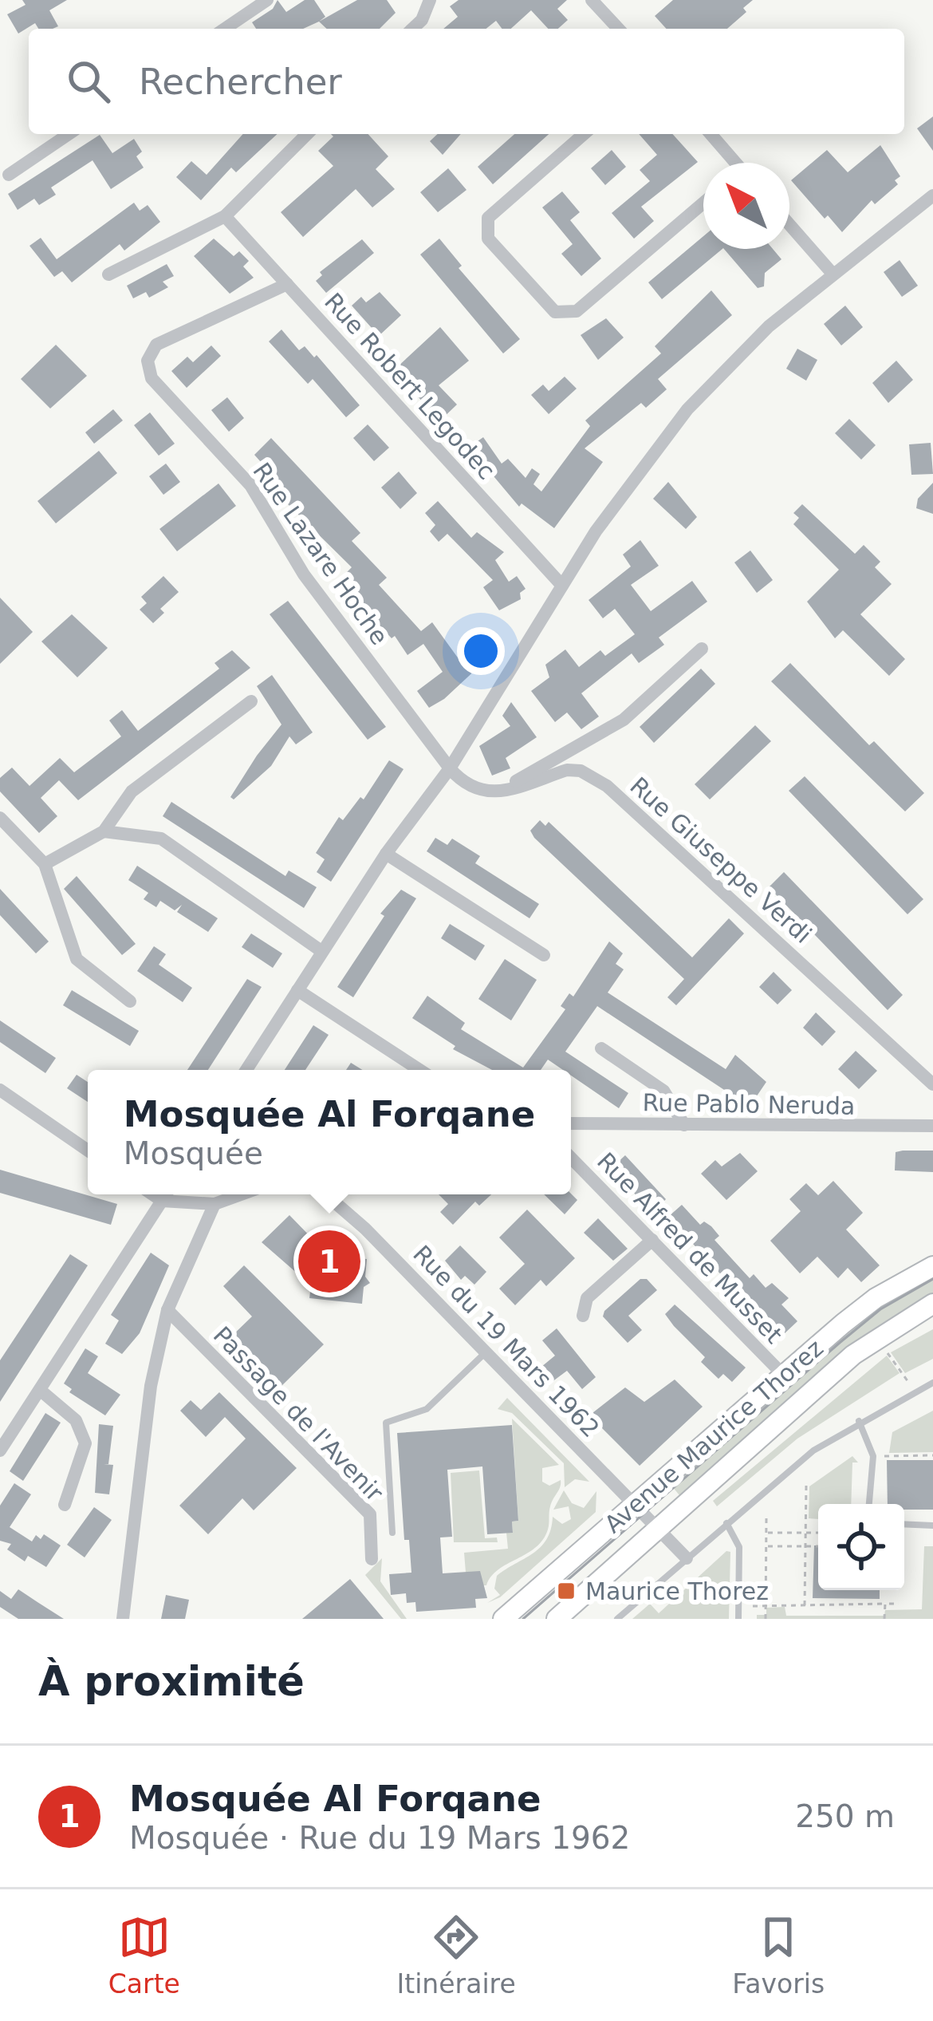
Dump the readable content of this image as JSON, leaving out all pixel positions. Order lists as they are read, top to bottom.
{
  "streets": {
    "street": [
      "Rue Robert Legodec",
      "Rue Lazare Hoche",
      "Rue Giuseppe Verdi",
      "Rue Pablo Neruda",
      "Rue Alfred de Musset",
      "Rue du 19 Mars 1962",
      "Passage de l'Avenir",
      "Avenue Maurice Thorez"
    ]
  },
  "crossings": [
    ["Rue Robert Legodec", "Rue Lazare Hoche"],
    ["Rue Alfred de Musset", "Avenue Maurice Thorez"],
    ["Rue du 19 Mars 1962", "Avenue Maurice Thorez"]
  ],
  "places": {
    "transit": ["Maurice Thorez"]
  },
  "north": "top left",
  "page": {
    "search": "Rechercher",
    "popup": ["Mosquée Al Forqane", "Mosquée"],
    "pins": "1",
    "heading": "À proximité",
    "list": [
      {
        "mark": "1",
        "name": "Mosquée Al Forqane",
        "note": "Mosquée · Rue du 19 Mars 1962",
        "value": "250 m"
      }
    ],
    "nav": ["Carte", "Itinéraire", "Favoris"]
  }
}
